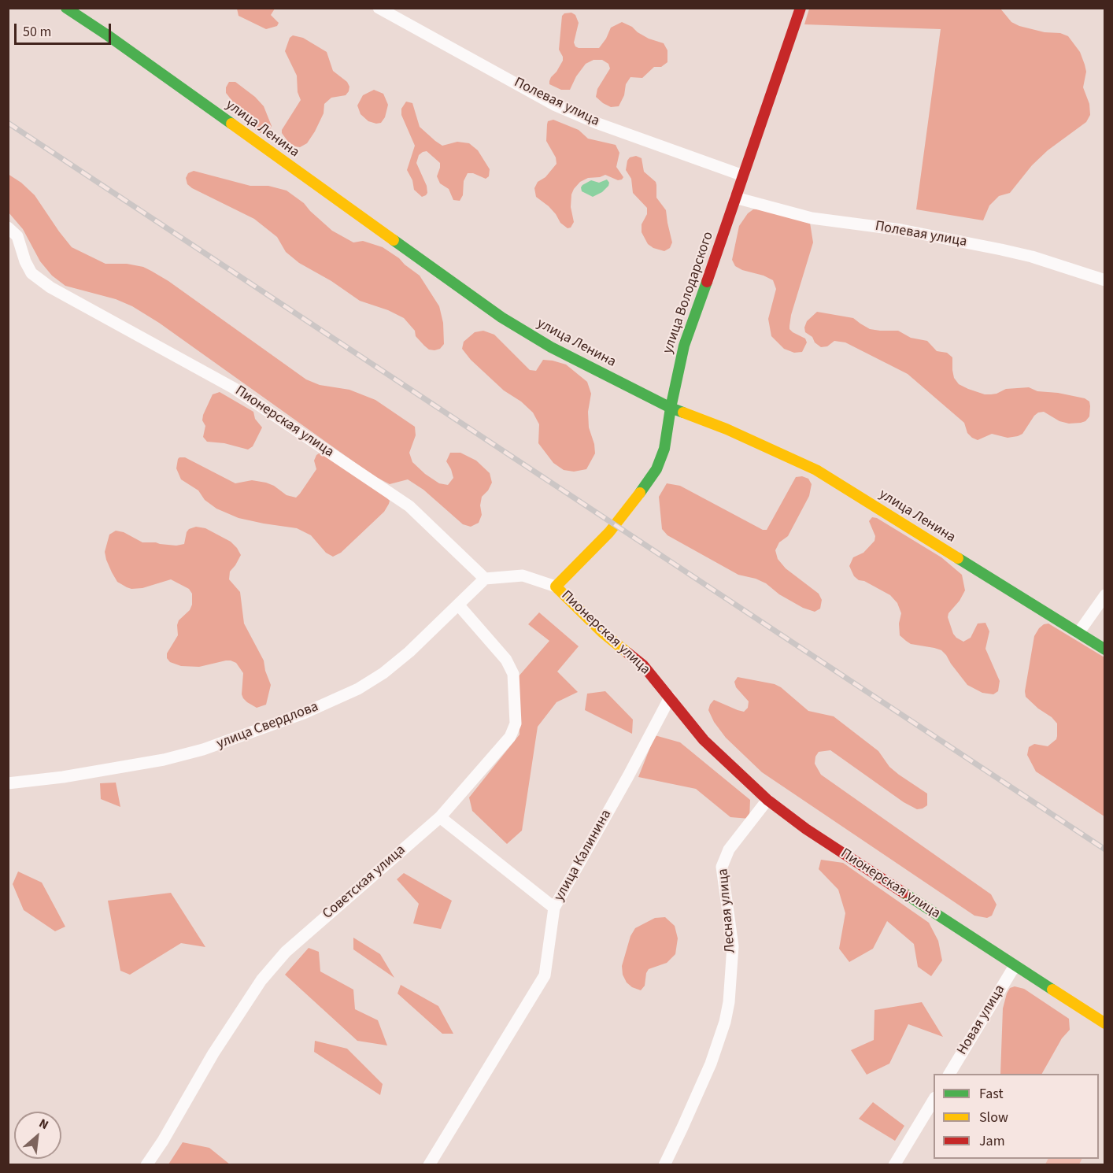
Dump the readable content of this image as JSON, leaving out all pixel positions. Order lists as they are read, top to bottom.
{
  "streets": {
    "street": [
      "Полевая улица",
      "улица Ленина",
      "улица Володарского",
      "Пионерская улица",
      "улица Свердлова",
      "улица Калинина",
      "Советская улица",
      "Лесная улица",
      "Новая улица"
    ]
  },
  "crossings": [
    ["Полевая улица", "улица Володарского"],
    ["улица Ленина", "улица Володарского"],
    ["улица Володарского", "Пионерская улица"],
    ["Пионерская улица", "улица Свердлова"],
    ["Пионерская улица", "улица Калинина"],
    ["Пионерская улица", "Лесная улица"],
    ["Пионерская улица", "Новая улица"],
    ["улица Свердлова", "Советская улица"]
  ],
  "legend": ["Fast", "Slow", "Jam"],
  "scale_bar": "50 m",
  "north": "top right"
}
